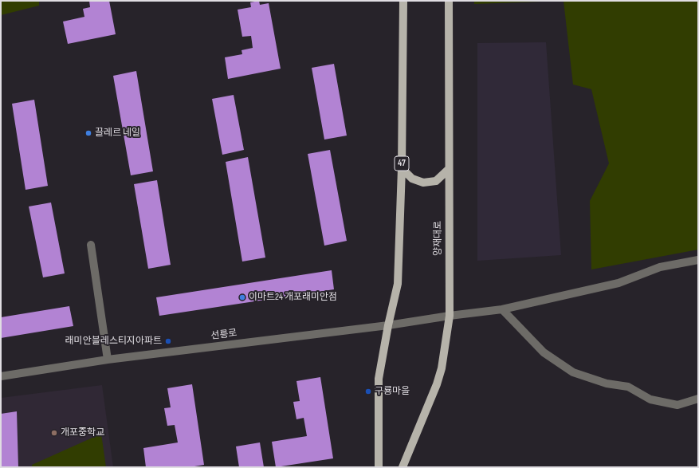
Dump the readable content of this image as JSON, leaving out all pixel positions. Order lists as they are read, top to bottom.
{
  "streets": {
    "main road": ["47", "양재대로"],
    "street": ["선릉로"]
  },
  "crossings": [
    ["47", "선릉로"],
    ["양재대로", "선릉로"]
  ],
  "places": [
    "끌레르 네일",
    "이마트24 개포래미안점",
    "래미안블레스티지아파트",
    "구룡마을",
    "개포중학교"
  ]
}
